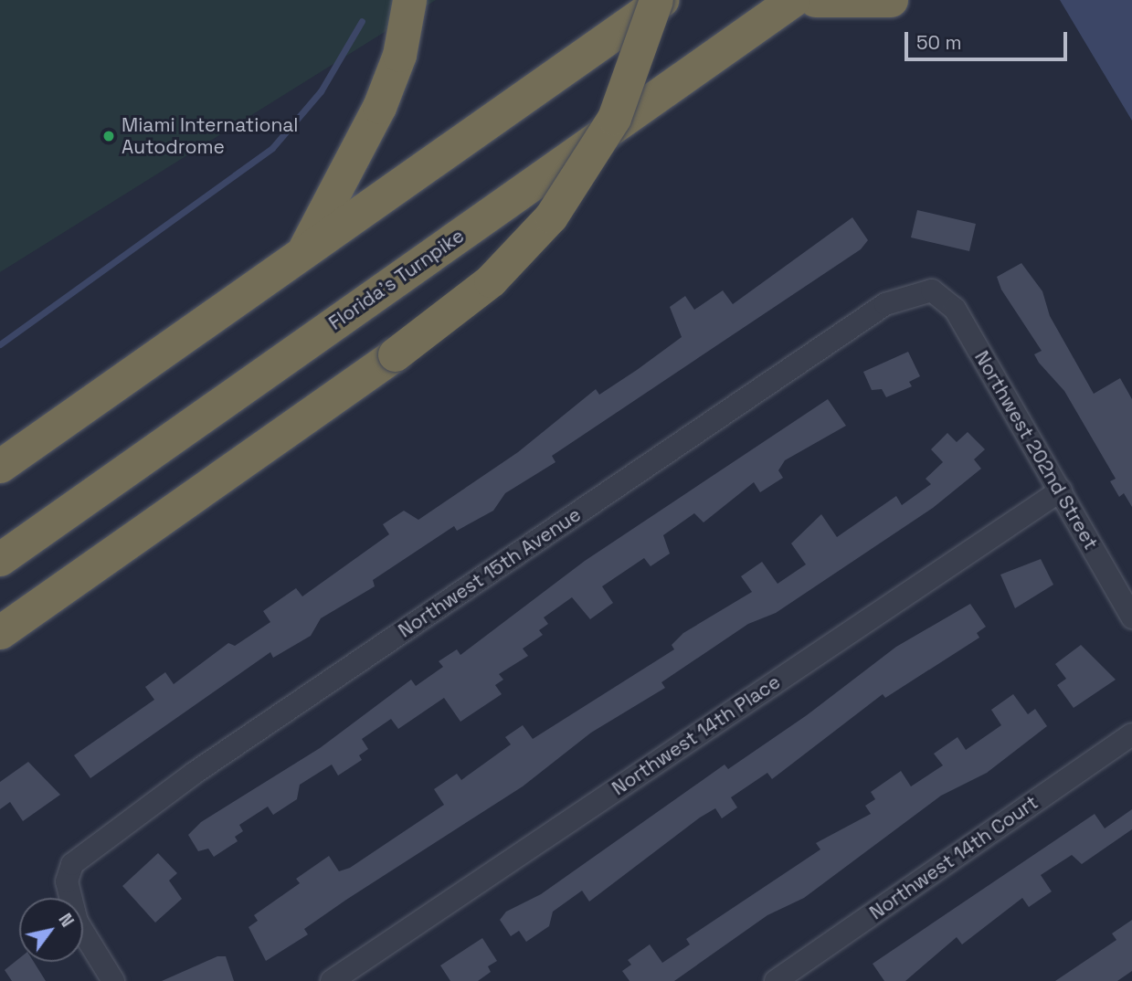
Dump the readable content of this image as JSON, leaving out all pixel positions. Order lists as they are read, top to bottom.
{
  "streets": {
    "highway": ["Florida's Turnpike"],
    "street": [
      "Northwest 202nd Street",
      "Northwest 15th Avenue",
      "Northwest 14th Place",
      "Northwest 14th Court"
    ]
  },
  "crossings": [
    ["Northwest 202nd Street", "Northwest 15th Avenue"],
    ["Northwest 202nd Street", "Northwest 14th Place"]
  ],
  "places": ["Miami International Autodrome"],
  "scale_bar": "50 m",
  "north": "top right"
}
